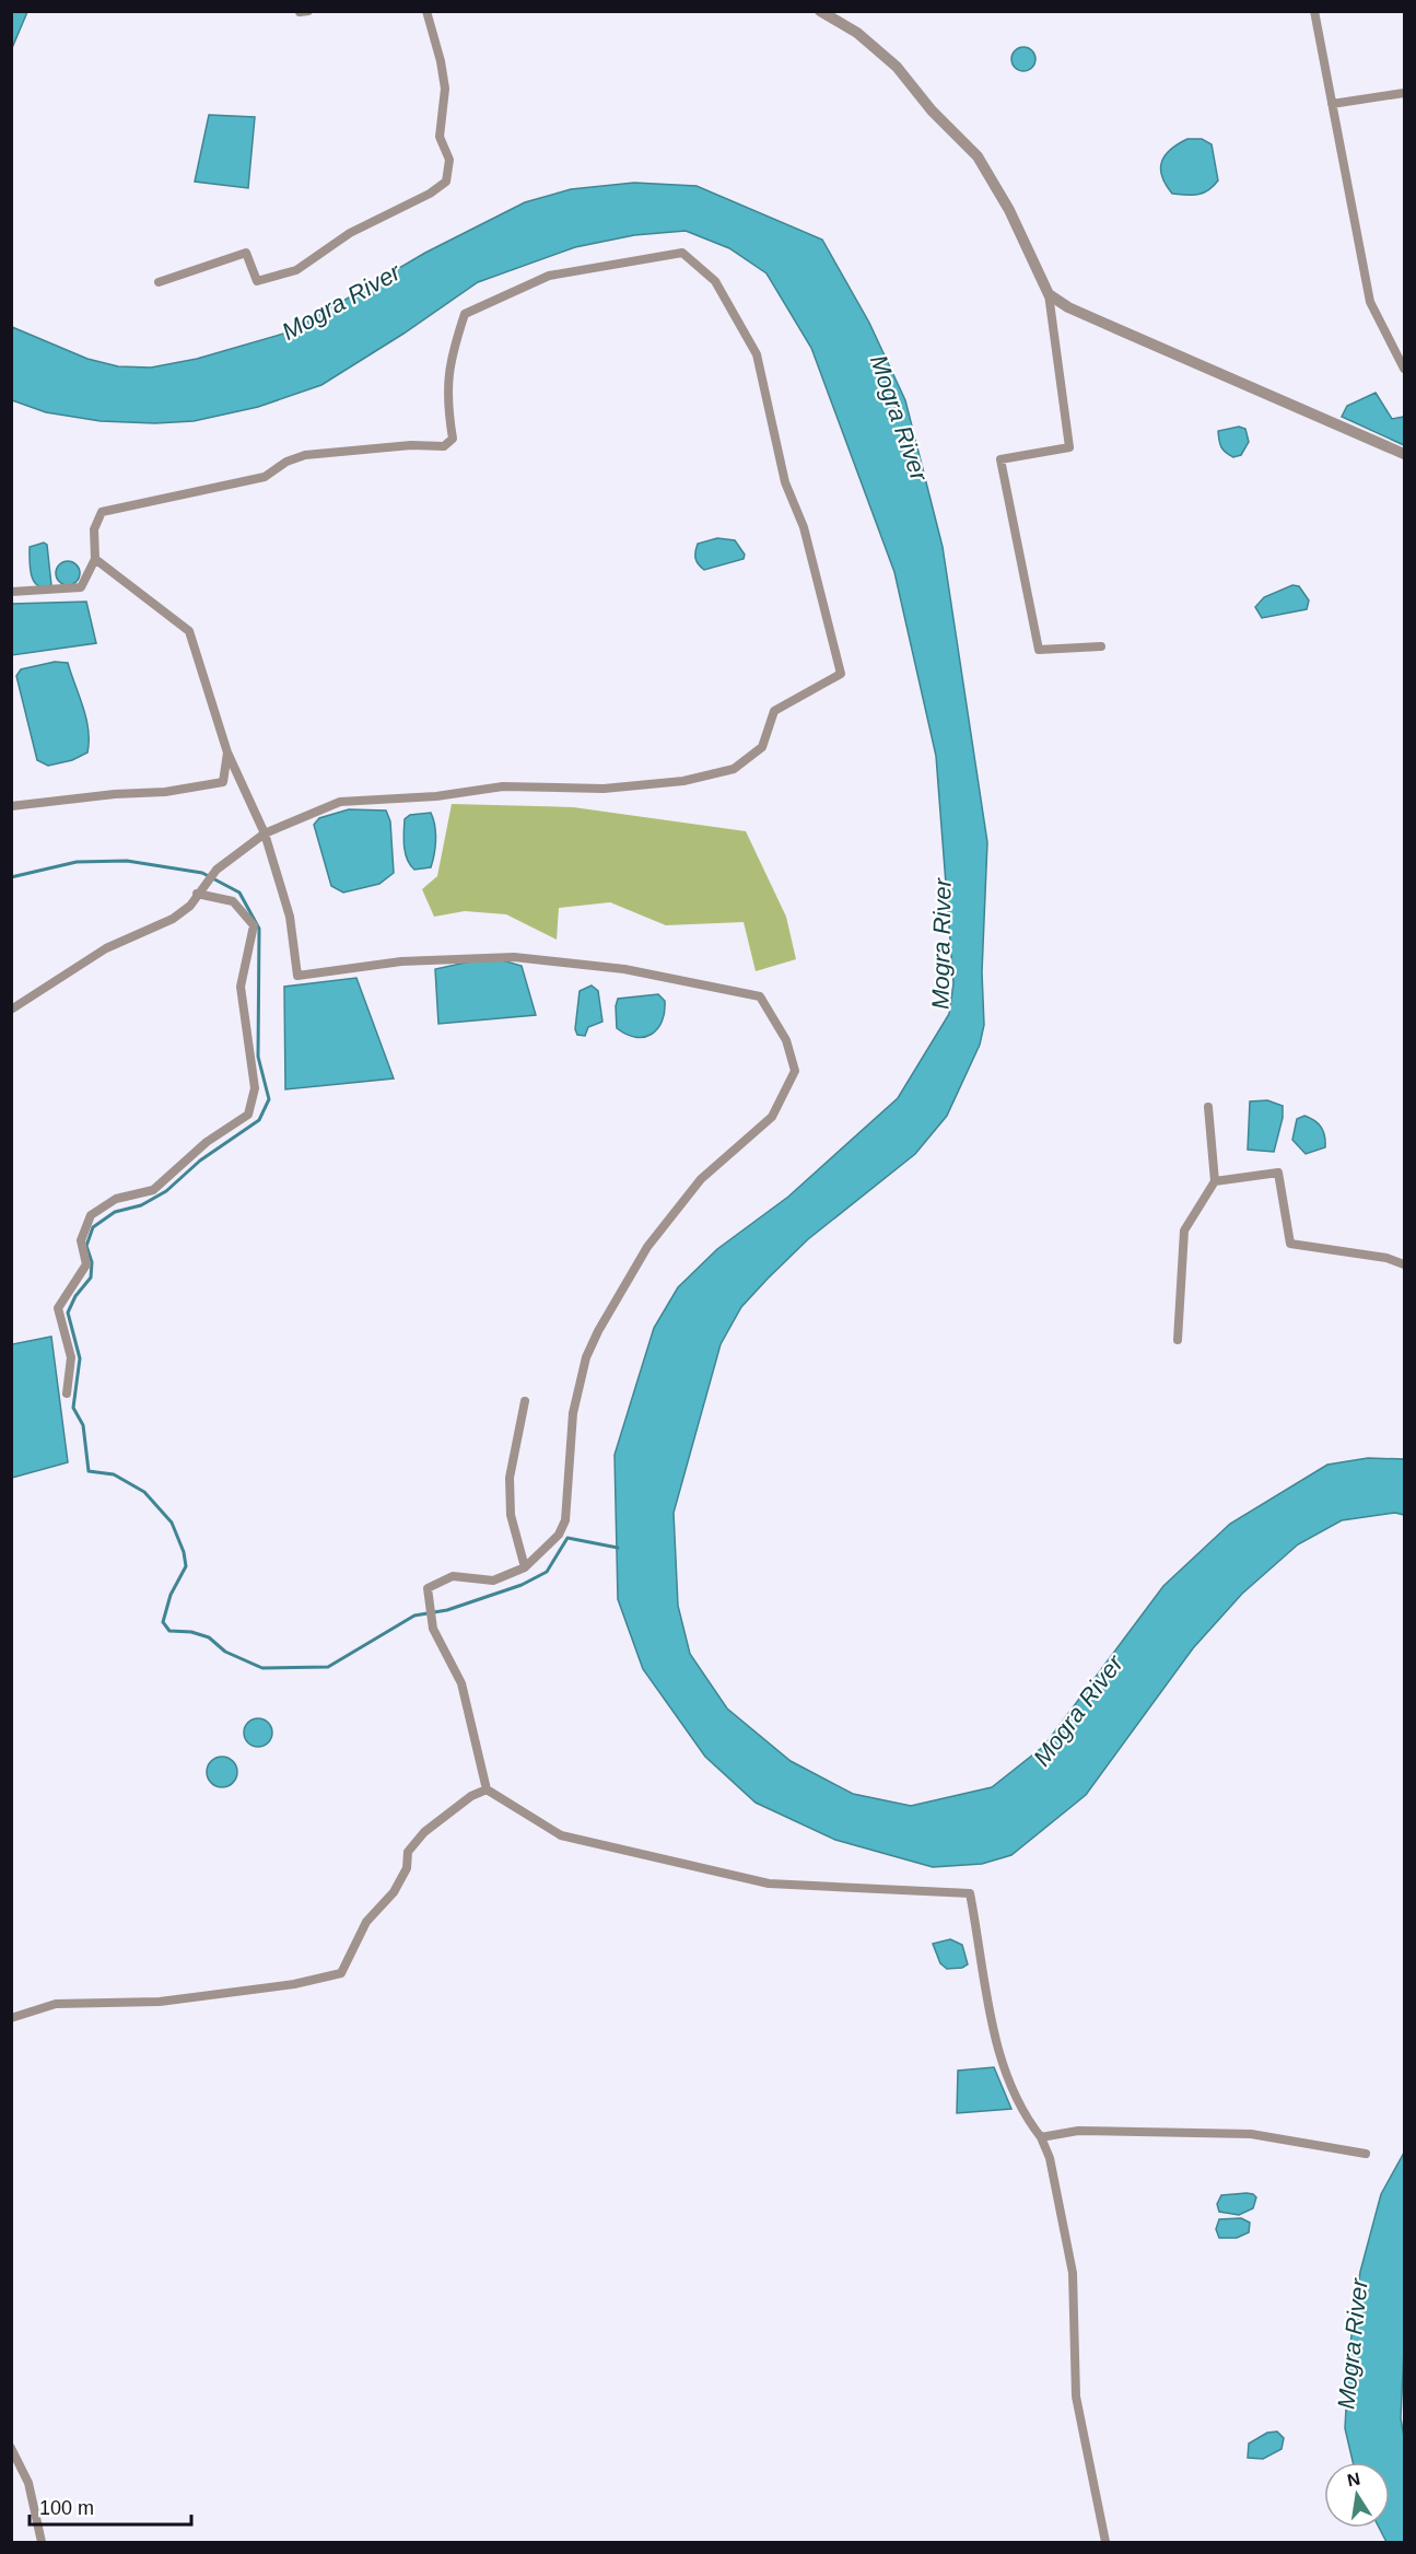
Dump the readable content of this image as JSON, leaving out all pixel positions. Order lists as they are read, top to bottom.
{
  "water": ["Mogra River"],
  "scale_bar": "100 m",
  "north": "top"
}
